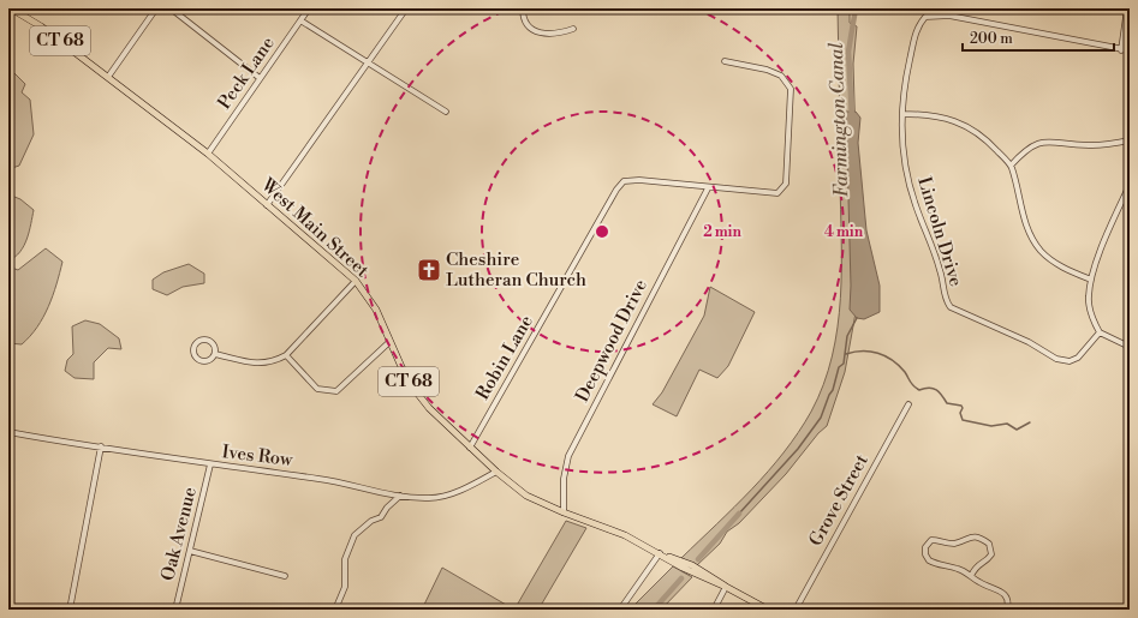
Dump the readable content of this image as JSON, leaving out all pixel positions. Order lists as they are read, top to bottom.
{
  "streets": {
    "main road": ["CT 68", "West Main Street"],
    "street": [
      "Peck Lane",
      "Lincoln Drive",
      "Deepwood Drive",
      "Robin Lane",
      "Ives Row",
      "Grove Street",
      "Oak Avenue"
    ]
  },
  "crossings": [
    ["Peck Lane", "West Main Street"],
    ["West Main Street", "Deepwood Drive"],
    ["West Main Street", "Robin Lane"],
    ["West Main Street", "Ives Row"],
    ["Deepwood Drive", "Robin Lane"],
    ["Ives Row", "Oak Avenue"]
  ],
  "water": ["Farmington Canal"],
  "places": {
    "church": ["Cheshire Lutheran Church"]
  },
  "scale_bar": "200 m",
  "rings": ["2 min", "4 min"]
}
